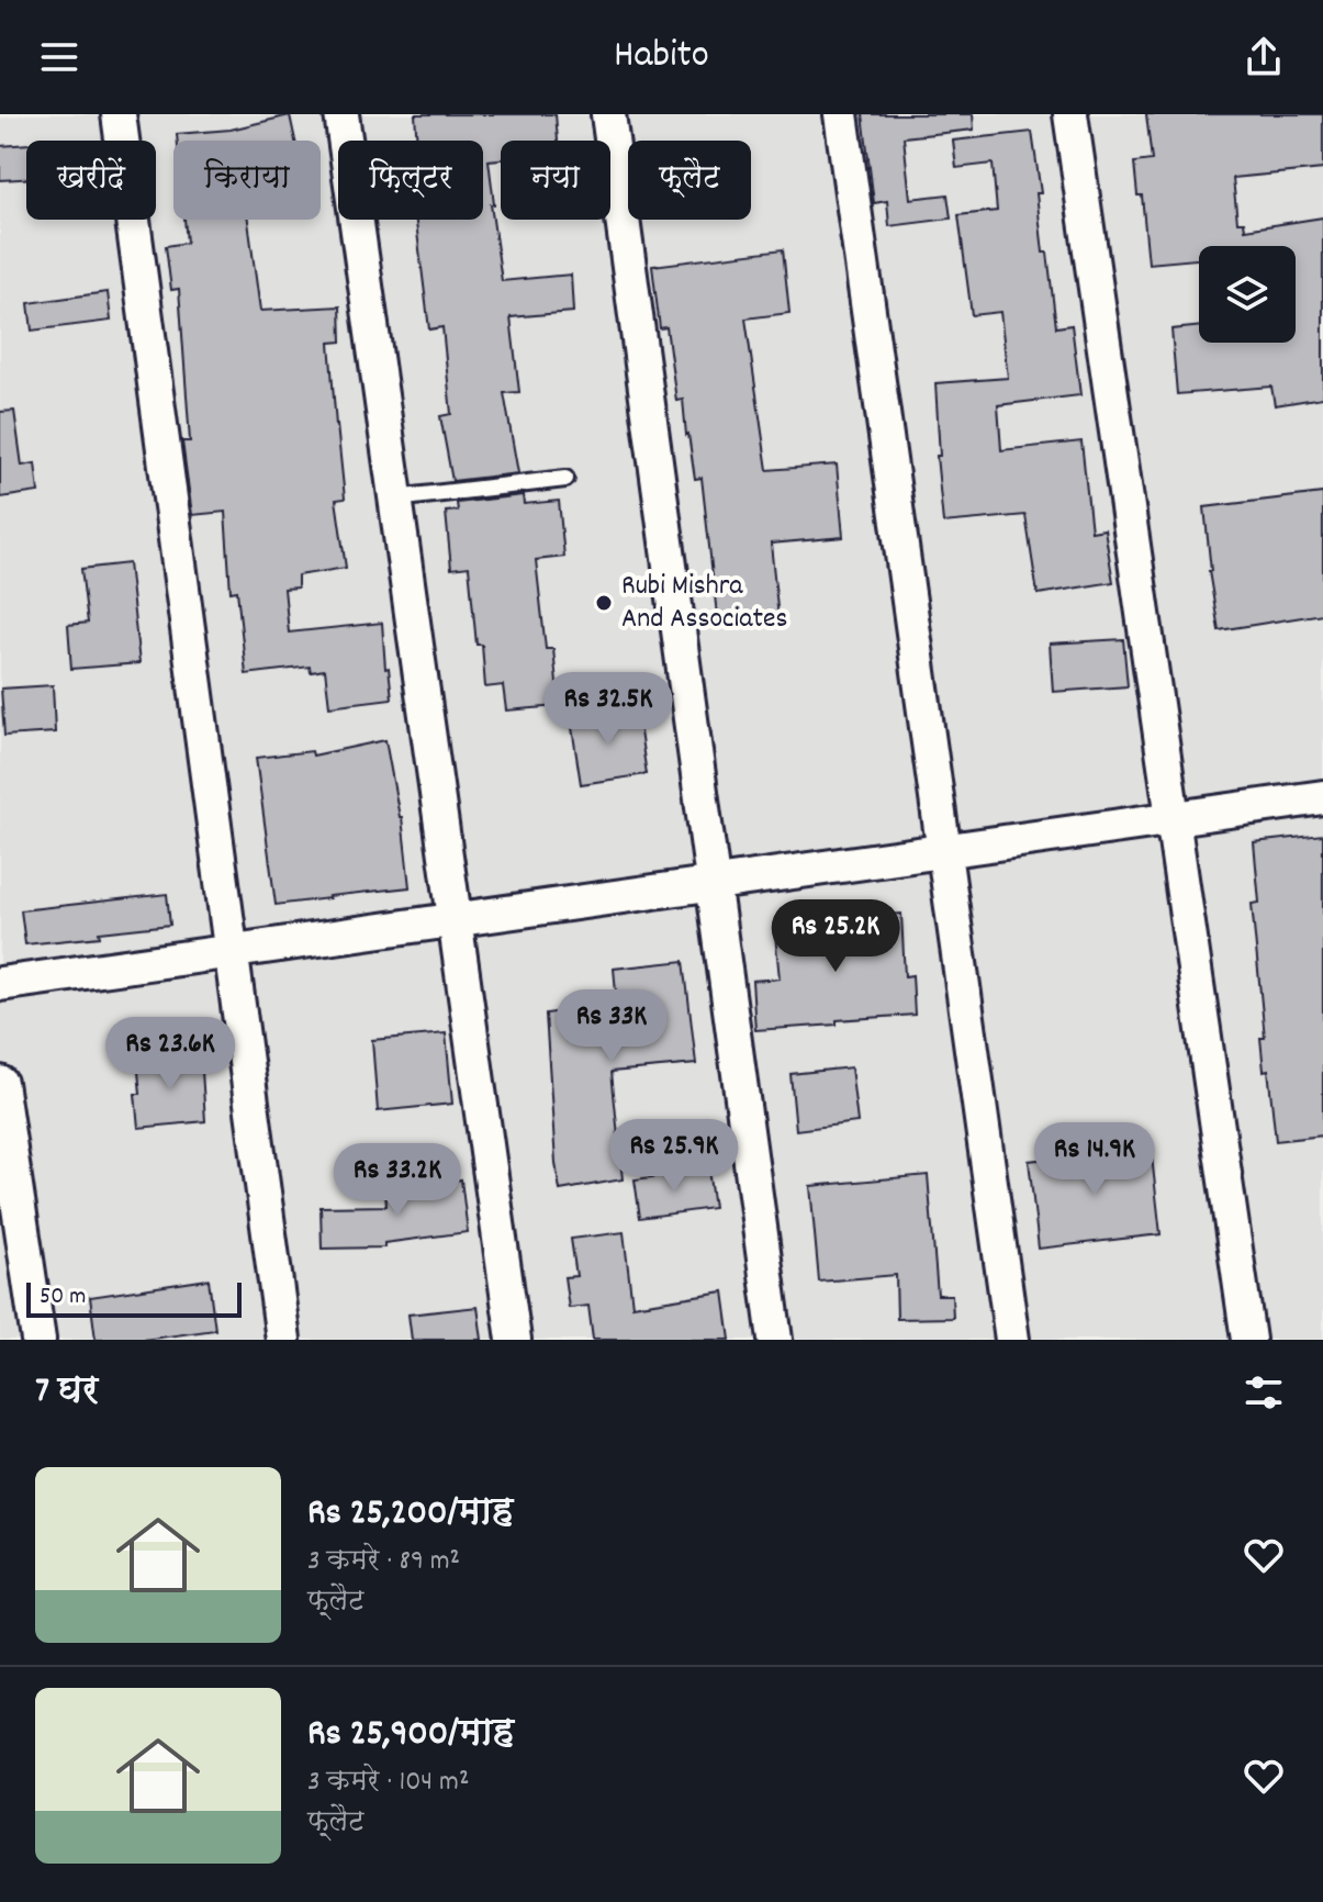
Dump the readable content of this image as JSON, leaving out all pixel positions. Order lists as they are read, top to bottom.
{
  "places": ["Rubi Mishra And Associates"],
  "scale_bar": "50 m",
  "page": {
    "header": "Habito",
    "chip": [
      "खरीदें",
      "किराया",
      "फ़िल्टर",
      "नया",
      "फ़्लैट"
    ],
    "price": [
      "Rs 32.5K",
      "Rs 25.2K",
      "Rs 33K",
      "Rs 23.6K",
      "Rs 25.9K",
      "Rs 14.9K",
      "Rs 33.2K"
    ],
    "scale": "50 m",
    "heading": "7 घर",
    "list": [
      {
        "name": "Rs 25,200/माह",
        "note": "3 कमरे · 89 m² · फ़्लैट"
      },
      {
        "name": "Rs 25,900/माह",
        "note": "3 कमरे · 104 m² · फ़्लैट"
      }
    ]
  }
}
